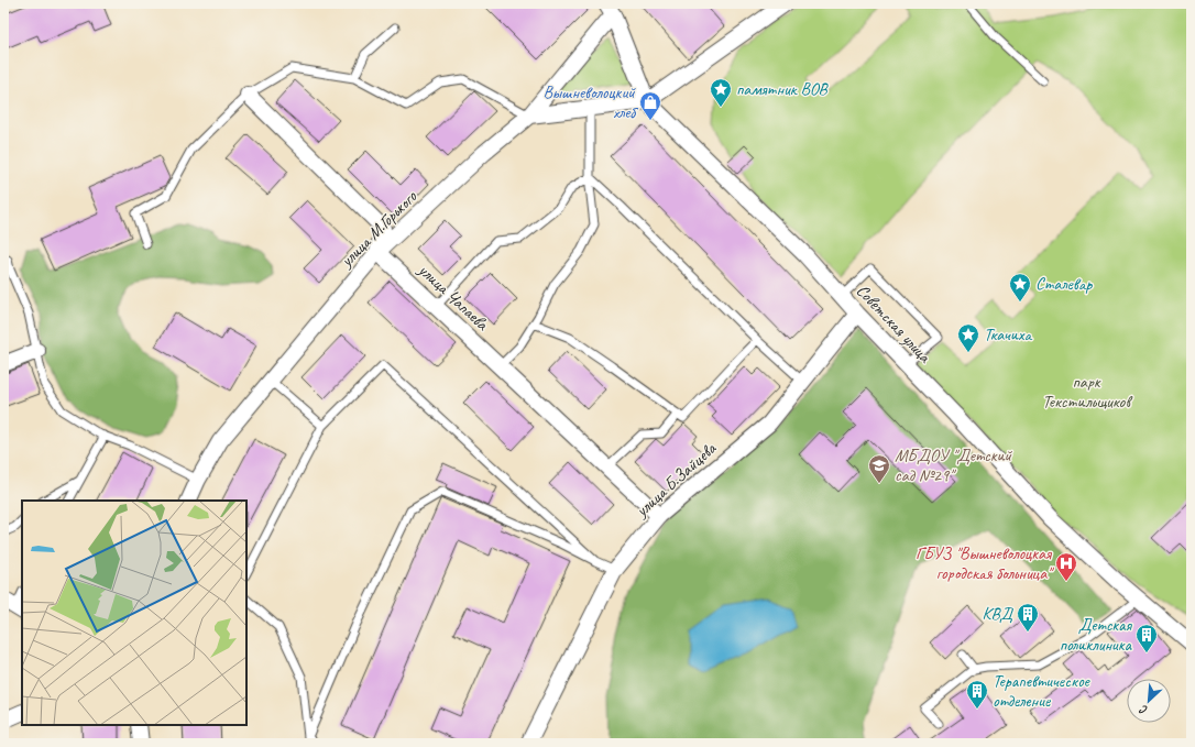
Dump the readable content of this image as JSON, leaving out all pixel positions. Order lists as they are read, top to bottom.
{
  "streets": {
    "street": [
      "улица М.Горького",
      "улица Чапаева",
      "Советская улица",
      "улица Б.Зайцева"
    ]
  },
  "crossings": [
    ["улица М.Горького", "улица Чапаева"],
    ["улица М.Горького", "Советская улица"],
    ["улица Чапаева", "улица Б.Зайцева"],
    ["Советская улица", "улица Б.Зайцева"]
  ],
  "parks": ["парк Текстильщиков"],
  "places": {
    "place": ["памятник ВОВ", "Сталевар", "Ткачиха"],
    "shop": ["Вышневолоцкий хлеб"],
    "school or university": ["МБДОУ \"Детский сад №29\""],
    "hospital": ["ГБУЗ \"Вышневолоцкая городская больница\""],
    "building": ["КВД", "Детская поликлиника", "Терапевтическое отделение"]
  },
  "north": "bottom left"
}
